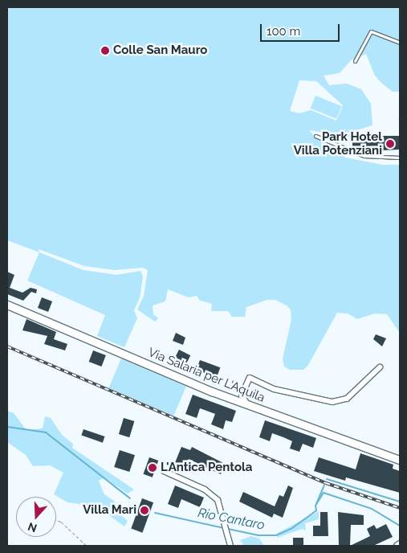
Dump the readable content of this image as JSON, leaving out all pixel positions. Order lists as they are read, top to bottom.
{
  "streets": {
    "main road": ["Via Salaria per L'Aquila"]
  },
  "water": ["Rio Cantaro"],
  "places": [
    "Colle San Mauro",
    "Park Hotel Villa Potenziani",
    "L'Antica Pentola",
    "Villa Mari"
  ],
  "scale_bar": "100 m",
  "north": "bottom"
}
